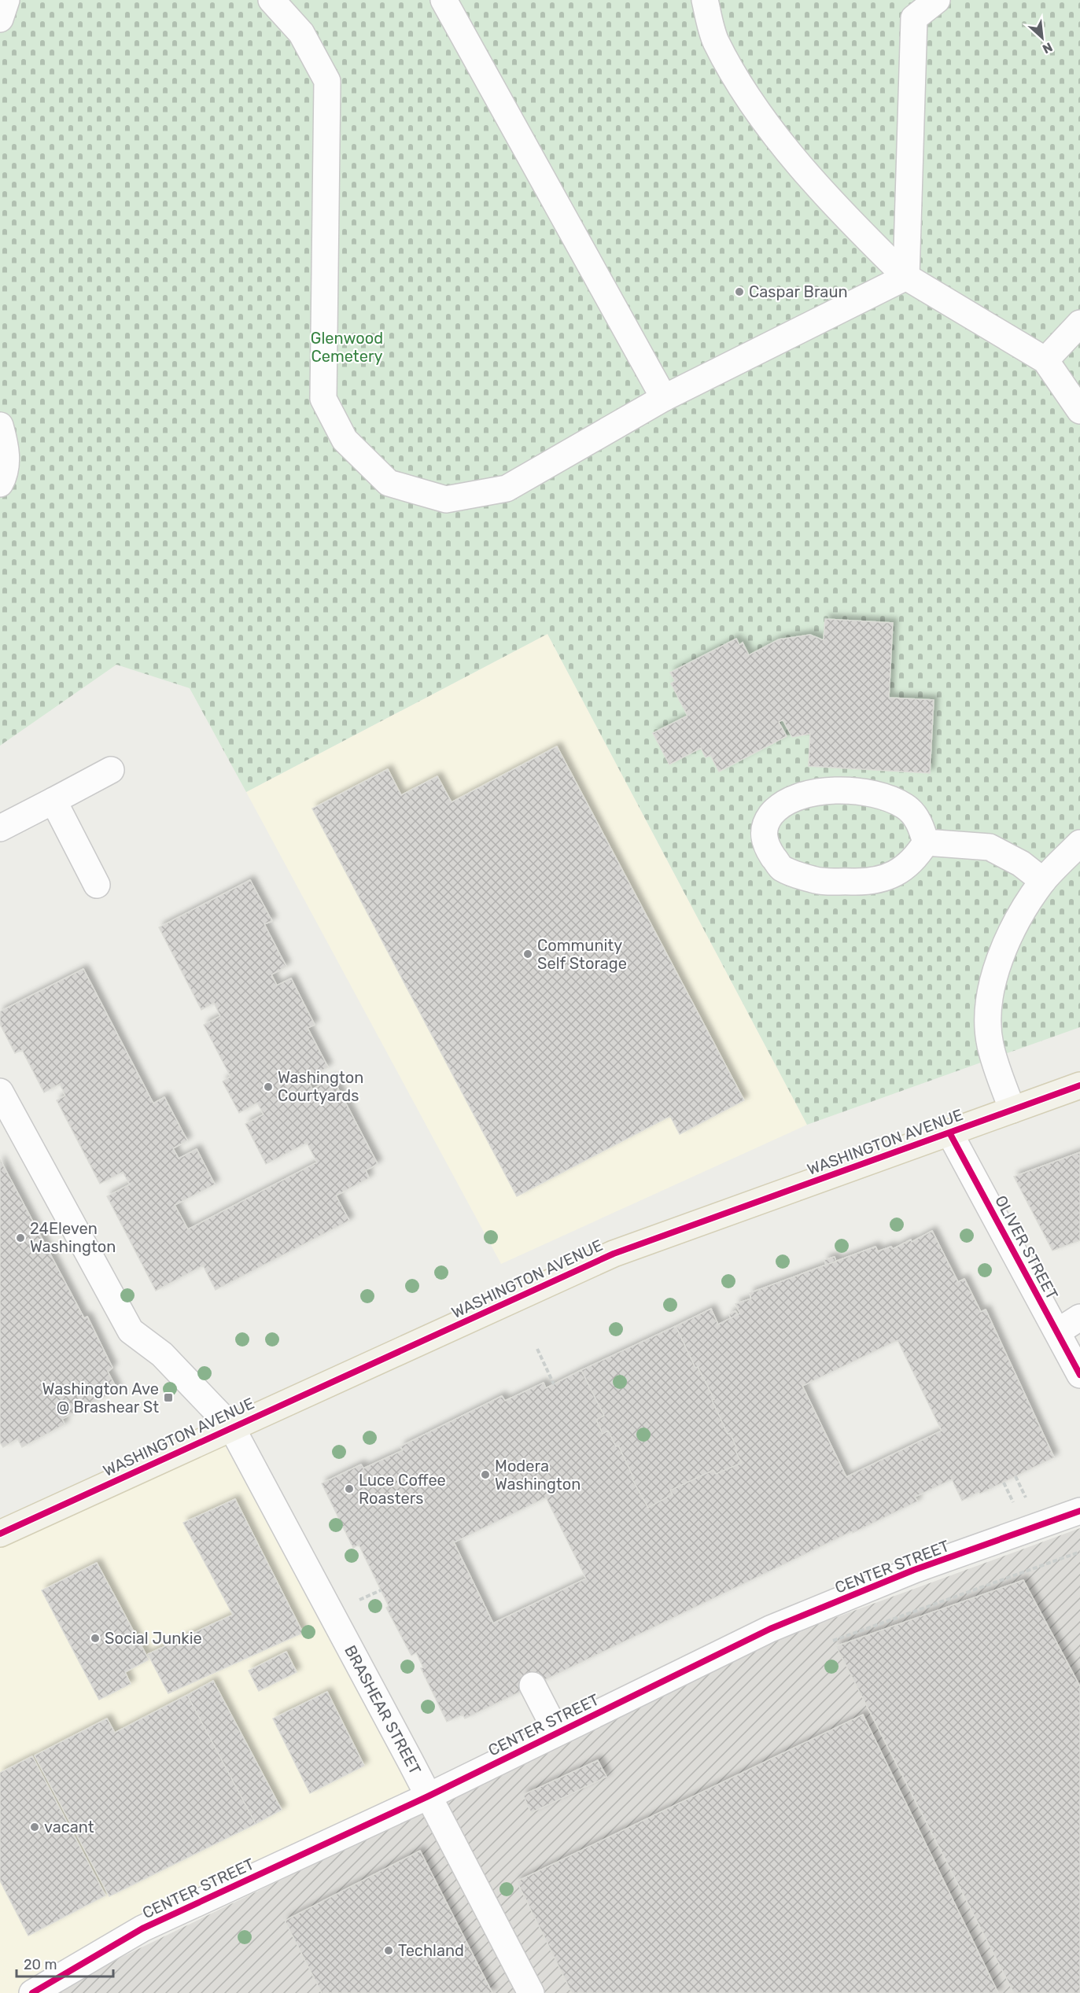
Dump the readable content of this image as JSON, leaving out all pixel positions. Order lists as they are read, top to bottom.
{
  "streets": {
    "main road": ["WASHINGTON AVENUE"],
    "street": ["OLIVER STREET", "CENTER STREET", "BRASHEAR STREET"]
  },
  "crossings": [
    ["WASHINGTON AVENUE", "OLIVER STREET"],
    ["WASHINGTON AVENUE", "BRASHEAR STREET"],
    ["CENTER STREET", "BRASHEAR STREET"]
  ],
  "parks": ["Glenwood Cemetery"],
  "places": {
    "other": [
      "Caspar Braun",
      "Community Self Storage",
      "Washington Courtyards",
      "24Eleven Washington",
      "Modera Washington",
      "Luce Coffee Roasters",
      "Social Junkie",
      "vacant",
      "Techland"
    ],
    "transit": ["Washington Ave @ Brashear St"]
  },
  "scale_bar": "20 m",
  "north": "bottom right"
}
